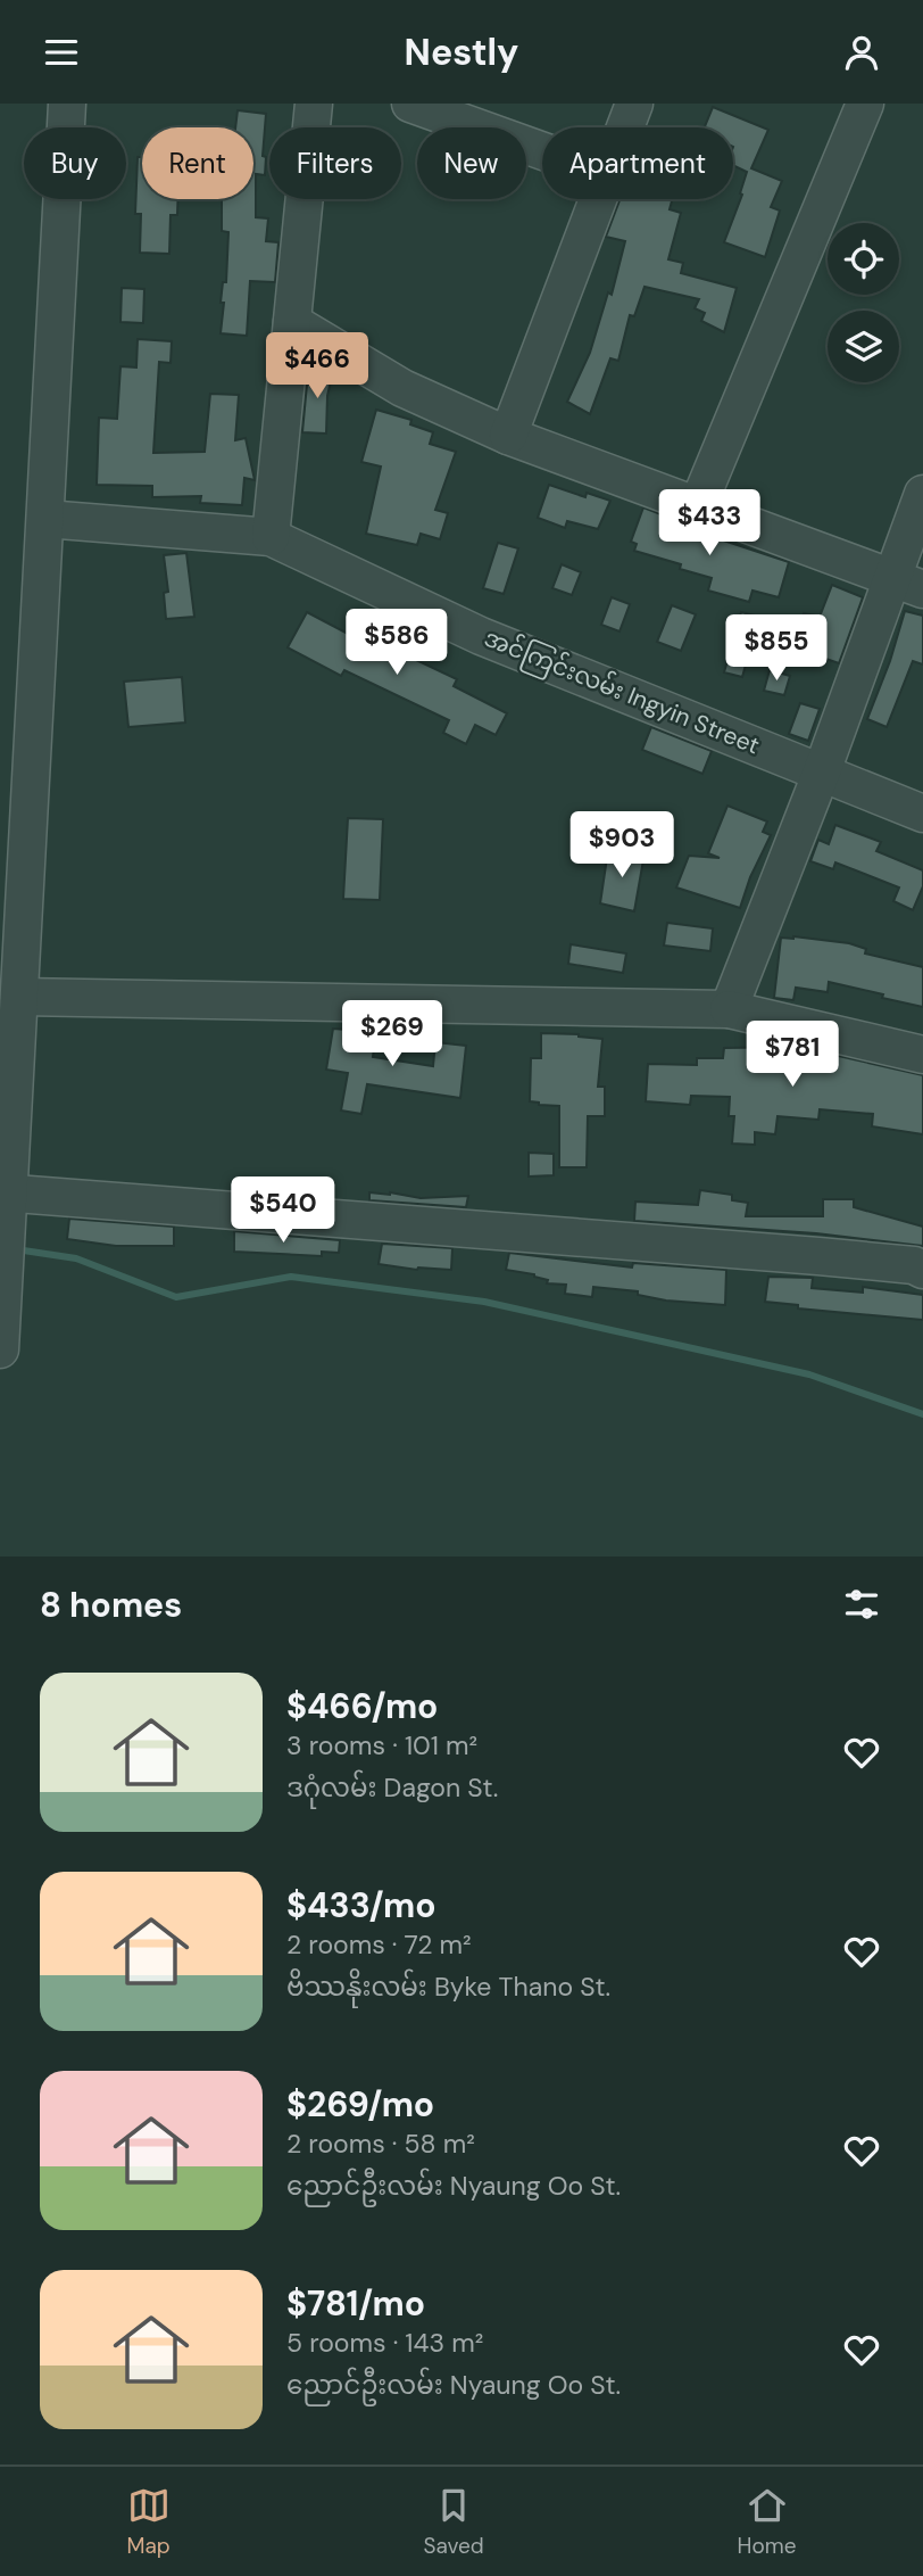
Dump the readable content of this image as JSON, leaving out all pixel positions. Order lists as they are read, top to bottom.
{
  "streets": {
    "street": ["အင်ကြင်းလမ်း Ingyin Street"]
  },
  "page": {
    "header": "Nestly",
    "chip": [
      "Buy",
      "Rent",
      "Filters",
      "New",
      "Apartment"
    ],
    "price": [
      "$466",
      "$433",
      "$586",
      "$855",
      "$903",
      "$269",
      "$781",
      "$540"
    ],
    "heading": "8 homes",
    "list": [
      {
        "name": "$466/mo",
        "note": "3 rooms · 101 m² · ဒဂုံလမ်း Dagon St."
      },
      {
        "name": "$433/mo",
        "note": "2 rooms · 72 m² · ဗိဿနိုးလမ်း Byke Thano St."
      },
      {
        "name": "$269/mo",
        "note": "2 rooms · 58 m² · ညောင်ဦးလမ်း Nyaung Oo St."
      },
      {
        "name": "$781/mo",
        "note": "5 rooms · 143 m² · ညောင်ဦးလမ်း Nyaung Oo St."
      }
    ],
    "tabs": ["Map", "Saved", "Home"]
  }
}
